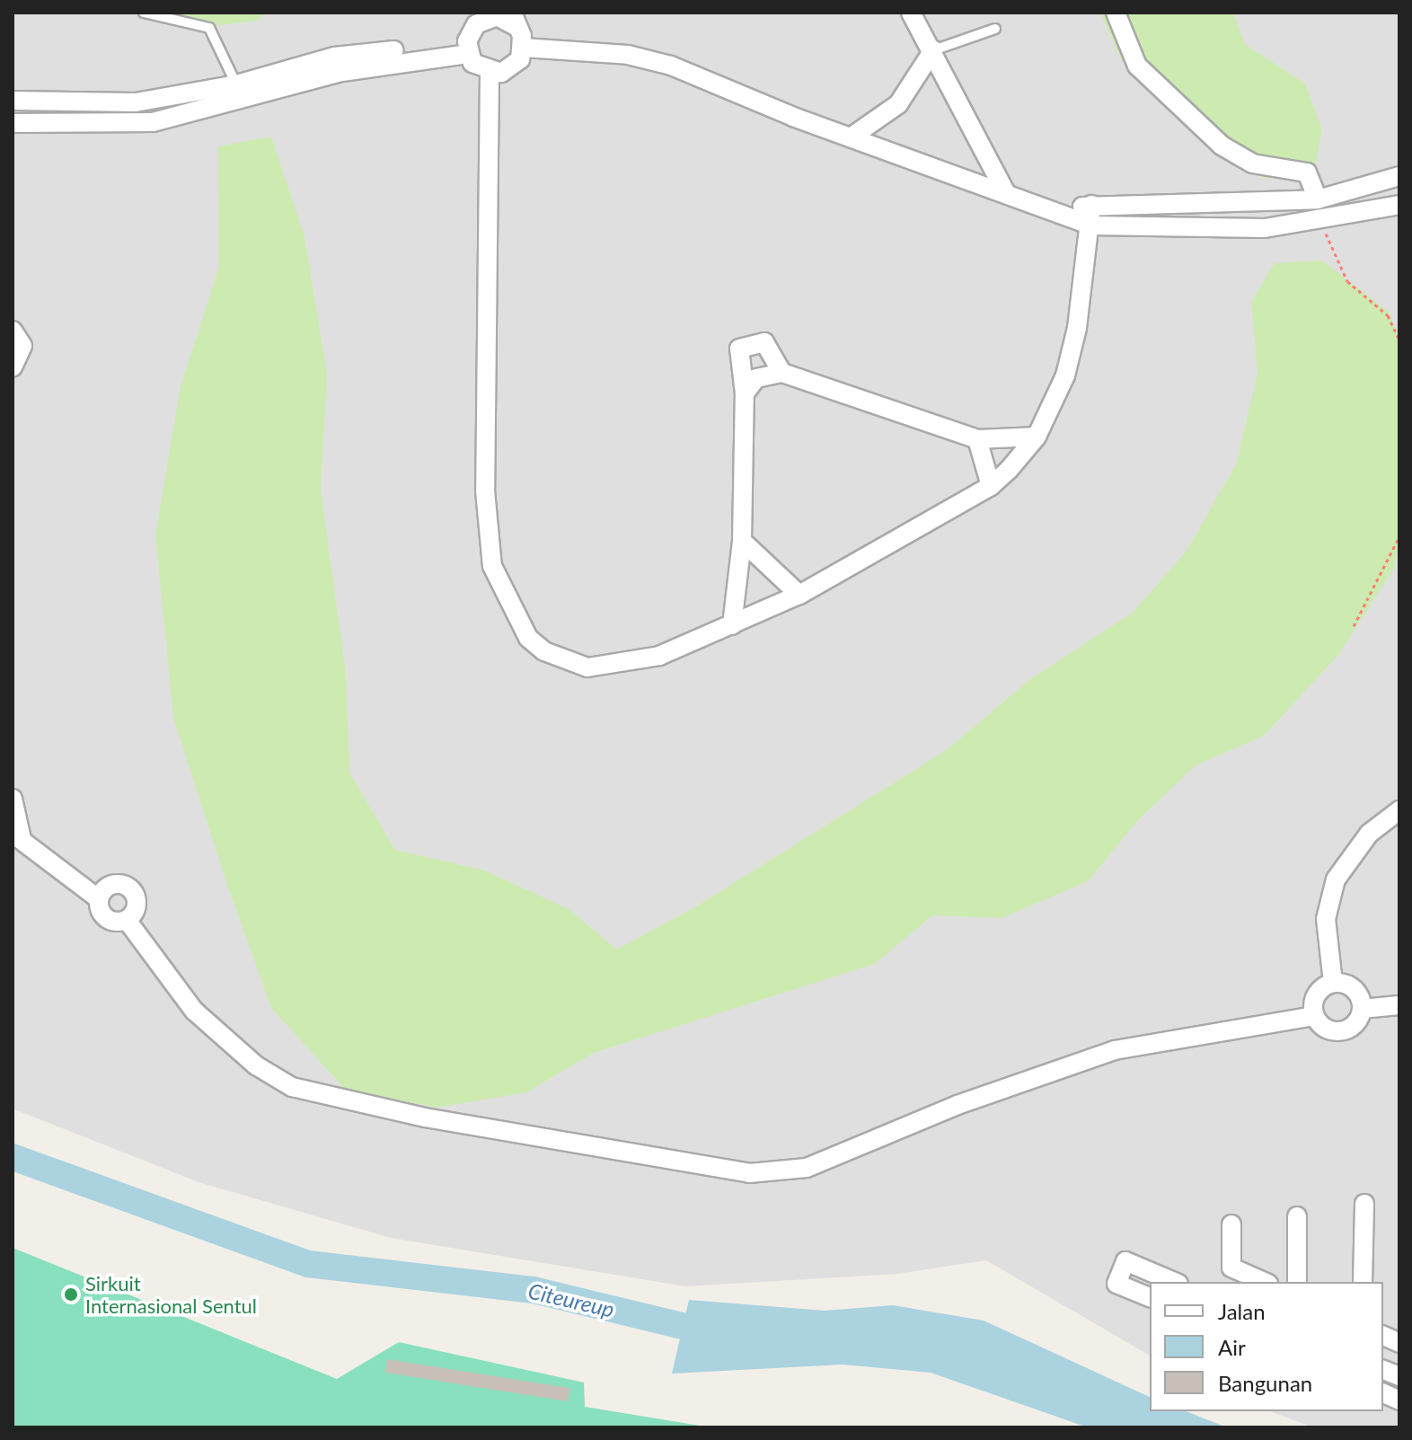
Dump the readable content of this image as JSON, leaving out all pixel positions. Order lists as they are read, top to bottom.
{
  "water": ["Citeureup"],
  "places": ["Sirkuit Internasional Sentul"],
  "legend": ["Jalan", "Air", "Bangunan"]
}
